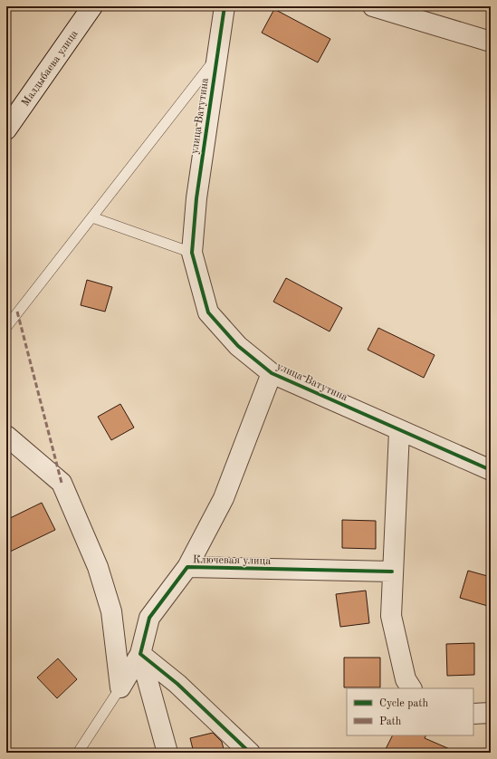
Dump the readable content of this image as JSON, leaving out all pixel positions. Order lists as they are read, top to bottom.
{
  "streets": {
    "street": ["Малдыбаева улица", "улица Ватутина", "Ключевая улица"]
  },
  "legend": ["Cycle path", "Path"]
}
